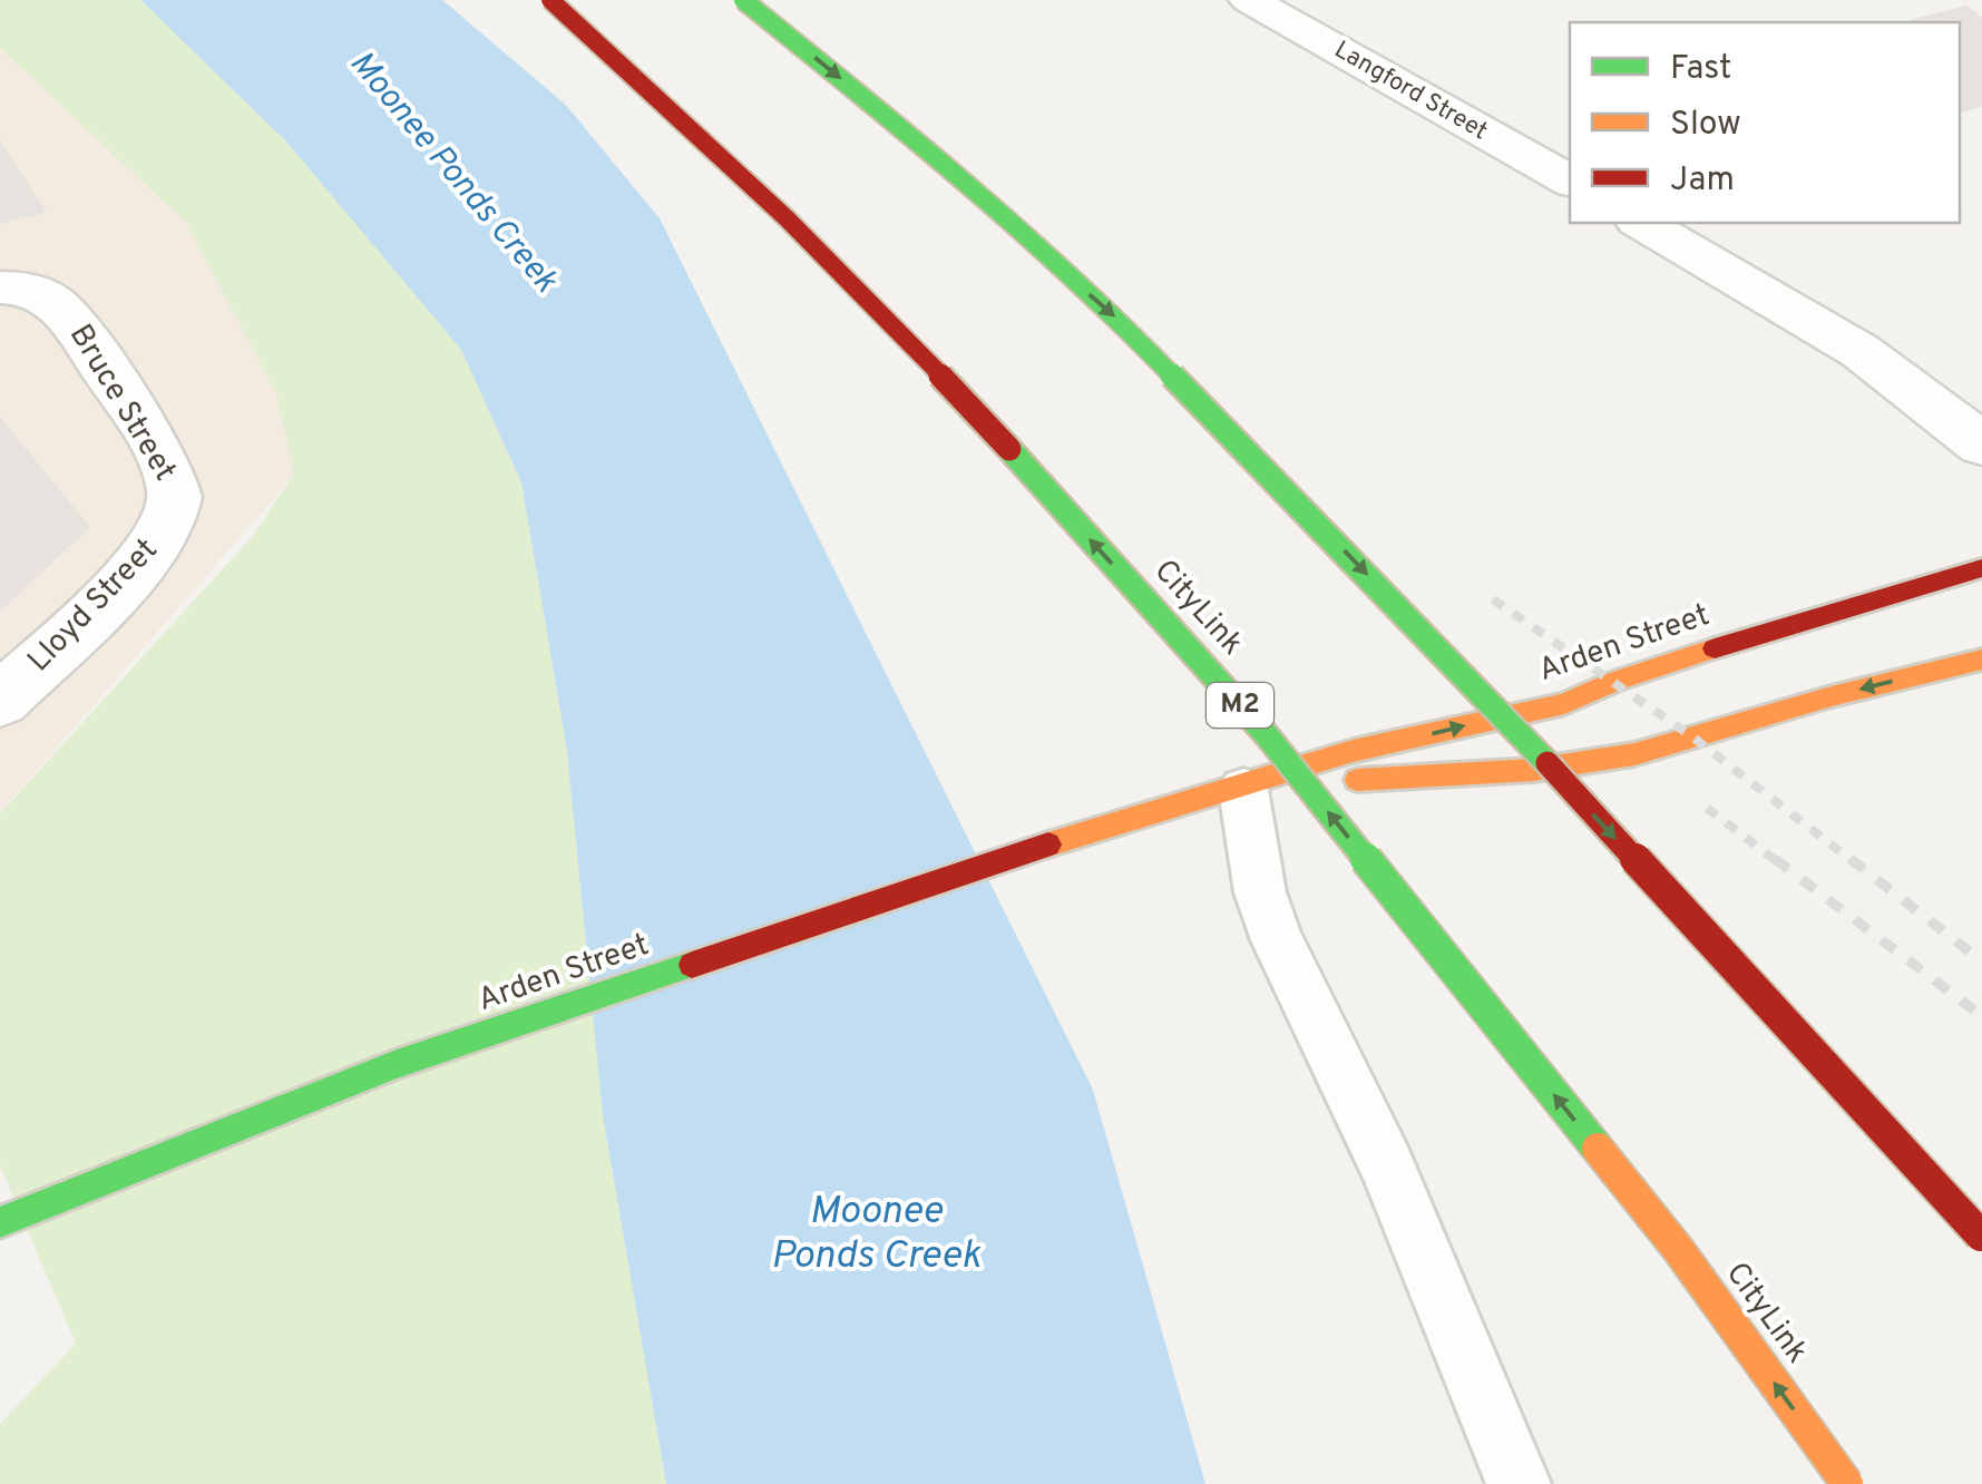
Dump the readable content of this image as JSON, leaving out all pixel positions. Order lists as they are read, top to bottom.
{
  "streets": {
    "main road": ["CityLink", "Arden Street", "M2"],
    "street": ["Langford Street", "Bruce Street", "Lloyd Street"]
  },
  "crossings": [
    ["Bruce Street", "Lloyd Street"]
  ],
  "water": ["Moonee Ponds Creek"],
  "legend": ["Fast", "Slow", "Jam"]
}
